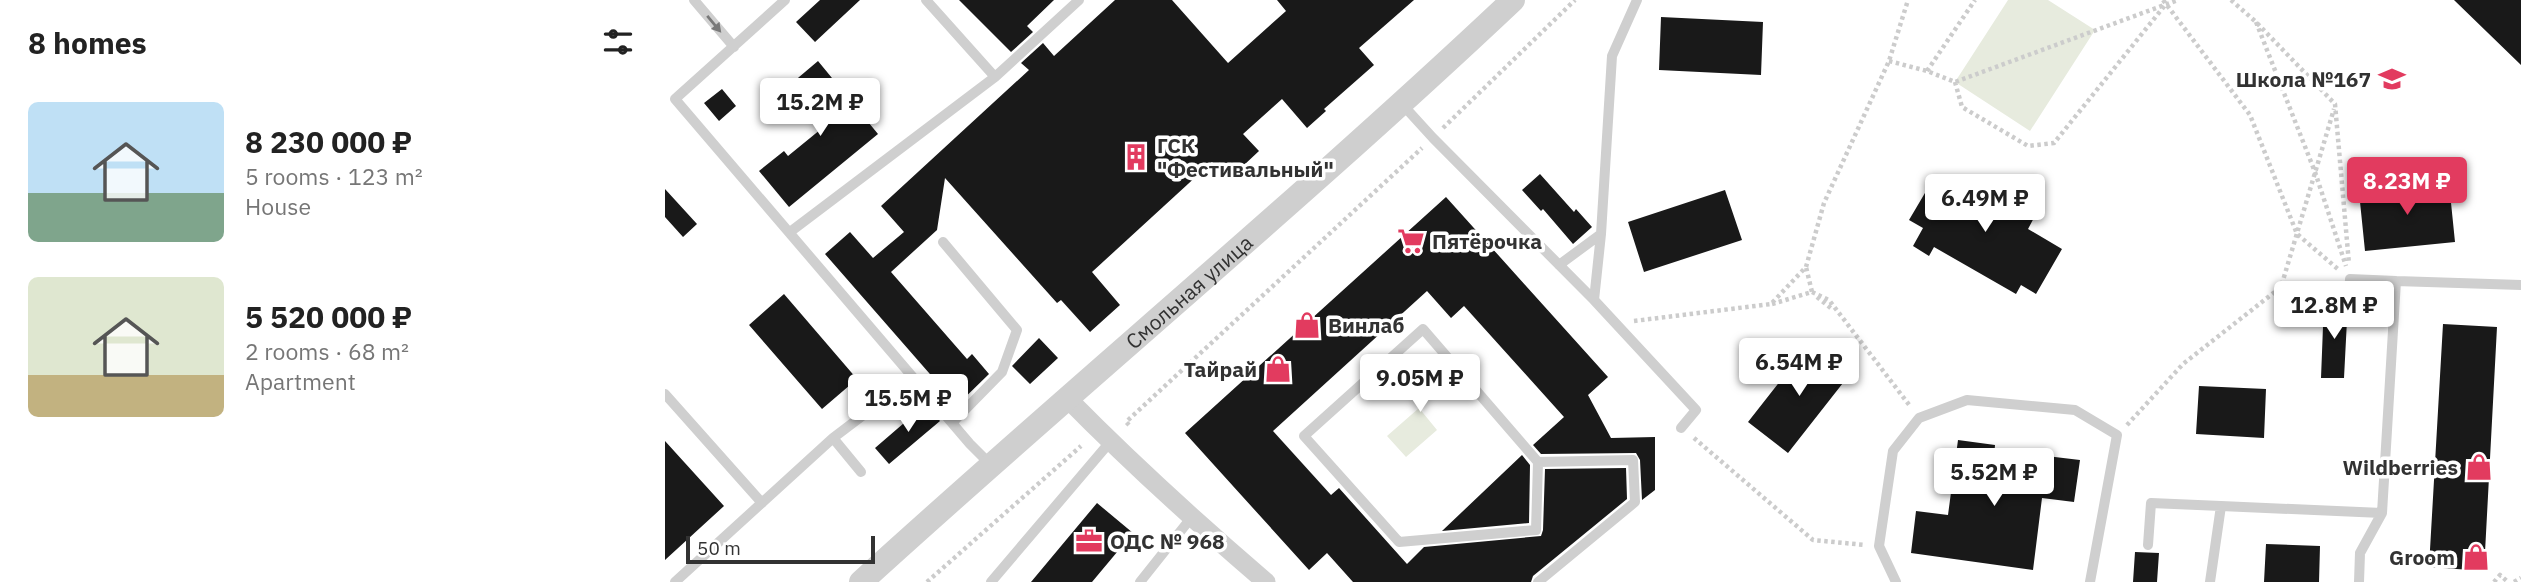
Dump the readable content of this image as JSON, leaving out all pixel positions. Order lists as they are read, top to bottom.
{
  "streets": {
    "street": ["Смольная улица"]
  },
  "places": {
    "school or university": ["Школа №167"],
    "building": ["ГСК \"Фестивальный\""],
    "supermarket": ["Пятёрочка"],
    "shop": [
      "Винлаб",
      "Тайрай",
      "Wildberries",
      "Groom"
    ],
    "office": ["ОДС № 968"]
  },
  "scale_bar": "50 m",
  "page": {
    "heading": "8 homes",
    "price": [
      "15.2M ₽",
      "8.23M ₽",
      "6.49M ₽",
      "12.8M ₽",
      "6.54M ₽",
      "9.05M ₽",
      "15.5M ₽",
      "5.52M ₽"
    ],
    "list": [
      {
        "name": "8 230 000 ₽",
        "note": "5 rooms · 123 m² · House"
      },
      {
        "name": "5 520 000 ₽",
        "note": "2 rooms · 68 m² · Apartment"
      }
    ],
    "scale": "50 m"
  }
}
